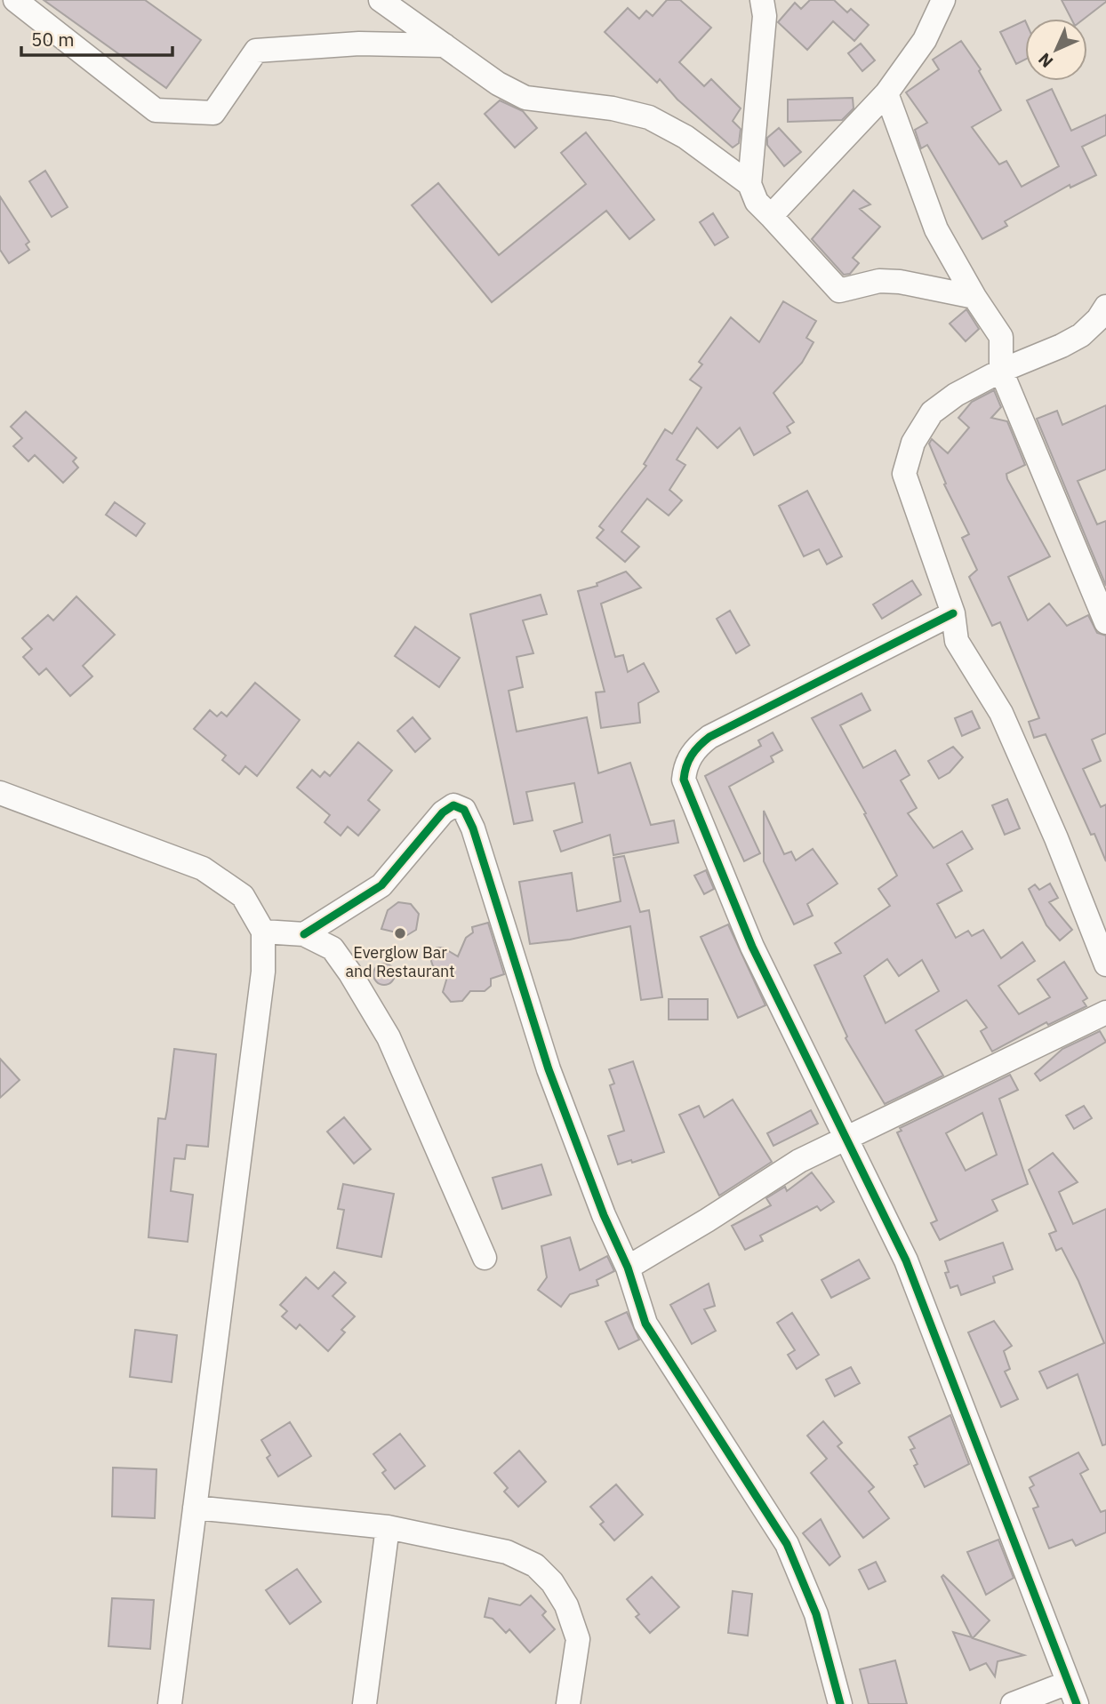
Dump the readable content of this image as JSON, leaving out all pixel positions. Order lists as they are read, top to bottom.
{
  "places": ["Everglow Bar and Restaurant"],
  "scale_bar": "50 m",
  "north": "bottom left"
}
